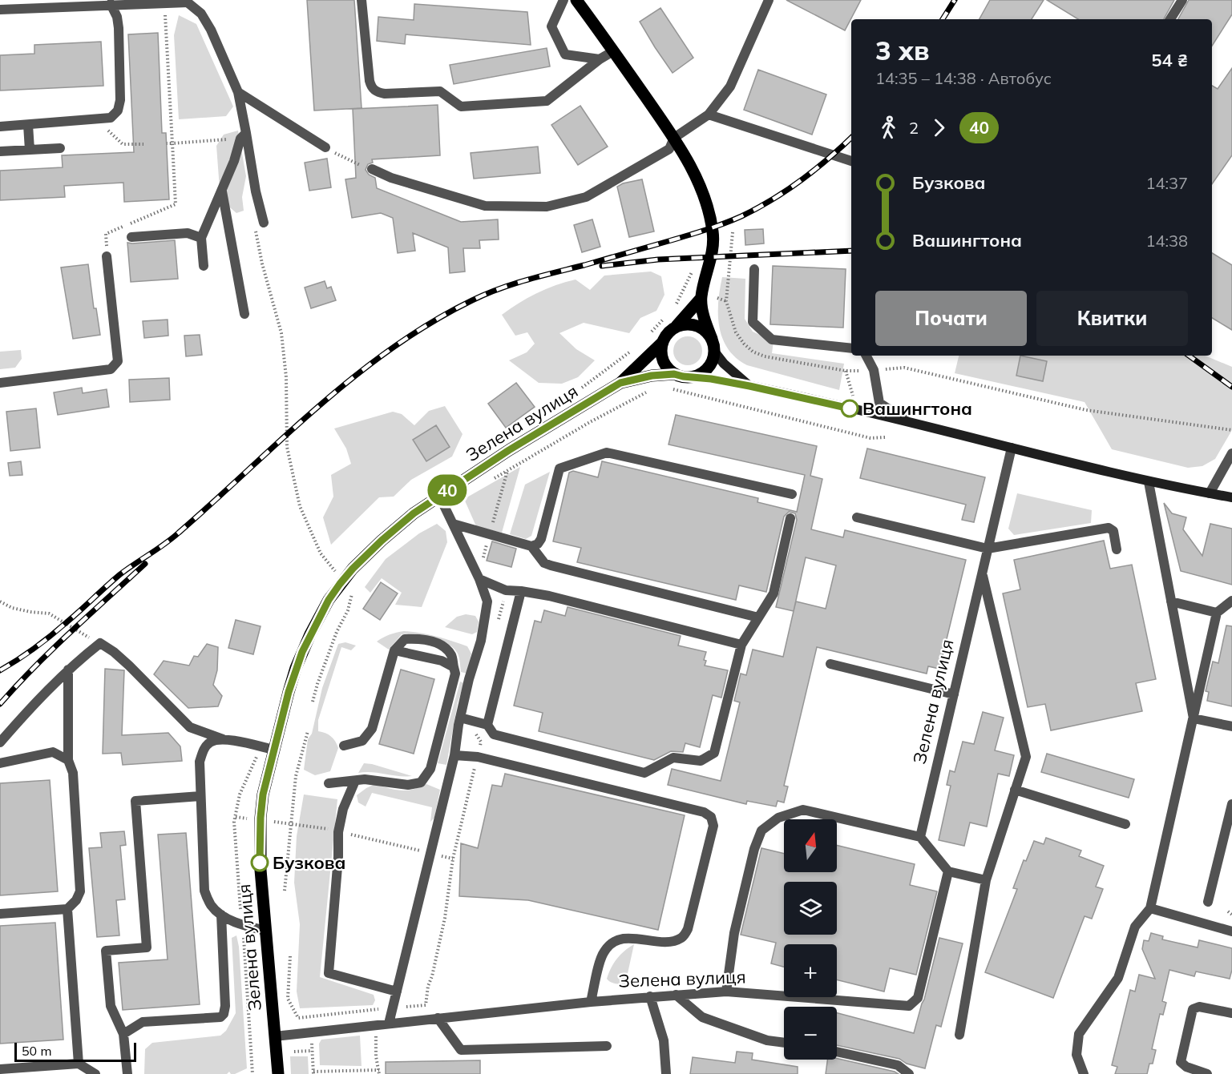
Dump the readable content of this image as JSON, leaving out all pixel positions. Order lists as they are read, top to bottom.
{
  "streets": {
    "main road": ["Зелена вулиця"]
  },
  "places": ["Вашингтона", "Бузкова"],
  "lines": ["bus line 40"],
  "scale_bar": "50 m",
  "north": "top",
  "page": {
    "on_map": "40",
    "heading": ["3 хв", "14:35 – 14:38 · Автобус", "54 ₴"],
    "legs": ["2", "40"],
    "list": [
      {
        "name": "Бузкова",
        "value": "14:37"
      },
      {
        "name": "Вашингтона",
        "value": "14:38"
      }
    ],
    "buttons": ["Почати", "Квитки"],
    "map_buttons": ["+", "−"],
    "scale": "50 m"
  }
}
